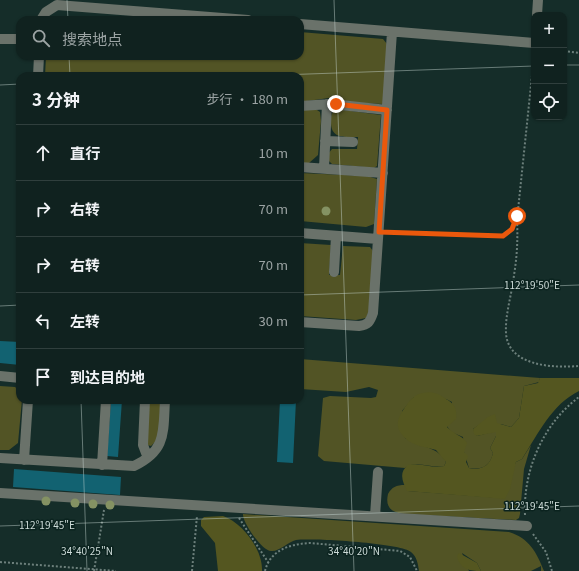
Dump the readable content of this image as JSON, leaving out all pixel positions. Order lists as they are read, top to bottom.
{
  "page": {
    "map_buttons": ["+", "−"],
    "search": "搜索地点",
    "heading": ["3 分钟", "步行 · 180 m"],
    "list": [
      ["直行", "10 m"],
      ["右转", "70 m"],
      ["右转", "70 m"],
      ["左转", "30 m"],
      "到达目的地"
    ]
  },
  "coordinates": [
    "112°19'50\"E",
    "112°19'45\"E",
    "34°40'25\"N",
    "34°40'20\"N"
  ]
}
